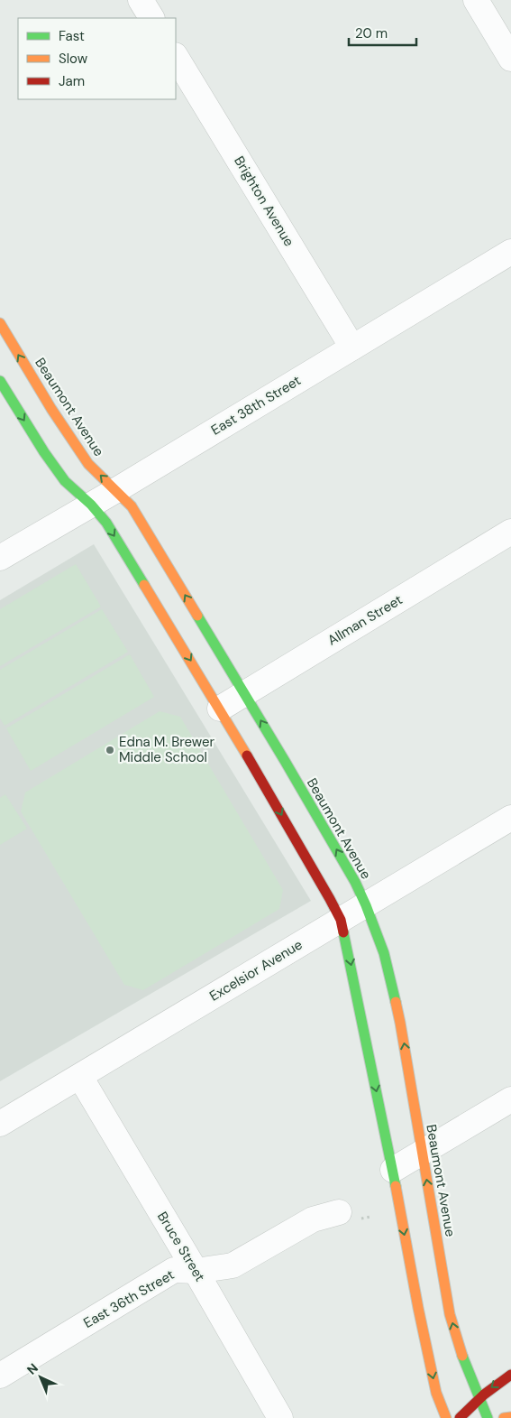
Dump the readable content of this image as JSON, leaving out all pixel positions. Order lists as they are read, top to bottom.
{
  "streets": {
    "main road": ["Beaumont Avenue"],
    "street": [
      "Brighton Avenue",
      "East 38th Street",
      "Allman Street",
      "Excelsior Avenue",
      "Bruce Street",
      "East 36th Street"
    ]
  },
  "crossings": [
    ["Brighton Avenue", "East 38th Street"],
    ["East 38th Street", "Beaumont Avenue"],
    ["Beaumont Avenue", "Allman Street"],
    ["Beaumont Avenue", "Excelsior Avenue"],
    ["Excelsior Avenue", "Bruce Street"],
    ["Bruce Street", "East 36th Street"]
  ],
  "places": ["Edna M. Brewer Middle School"],
  "legend": ["Fast", "Slow", "Jam"],
  "scale_bar": "20 m",
  "north": "top left"
}
